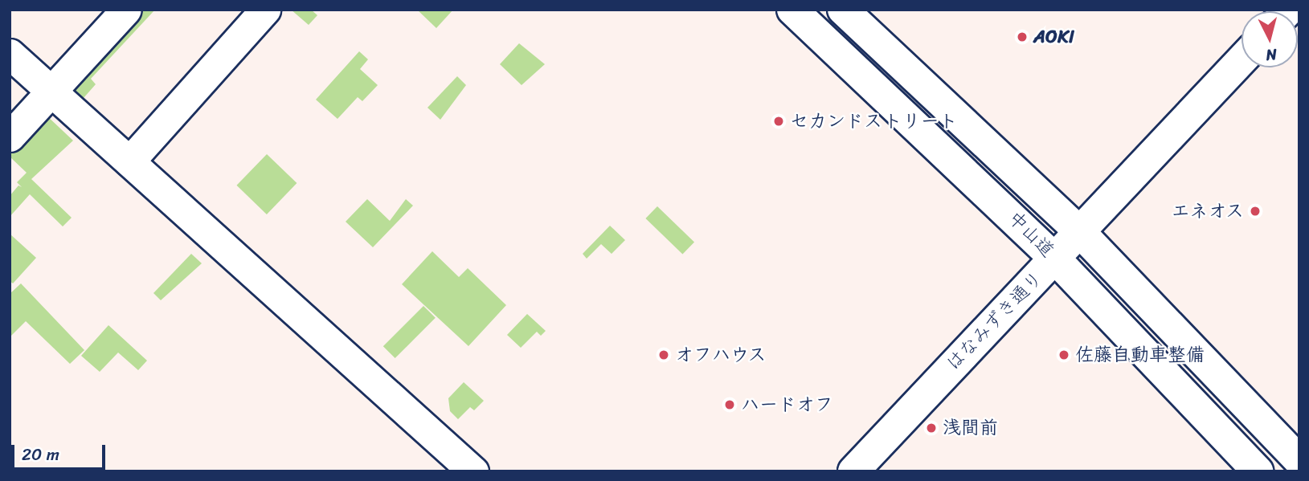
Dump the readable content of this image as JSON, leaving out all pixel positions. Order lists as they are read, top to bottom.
{
  "streets": {
    "main road": ["中山道", "はなみずき通り"]
  },
  "crossings": [
    ["中山道", "はなみずき通り"]
  ],
  "places": [
    "AOKI",
    "セカンドストリート",
    "エネオス",
    "オフハウス",
    "佐藤自動車整備",
    "ハードオフ",
    "浅間前"
  ],
  "scale_bar": "20 m",
  "north": "bottom"
}
